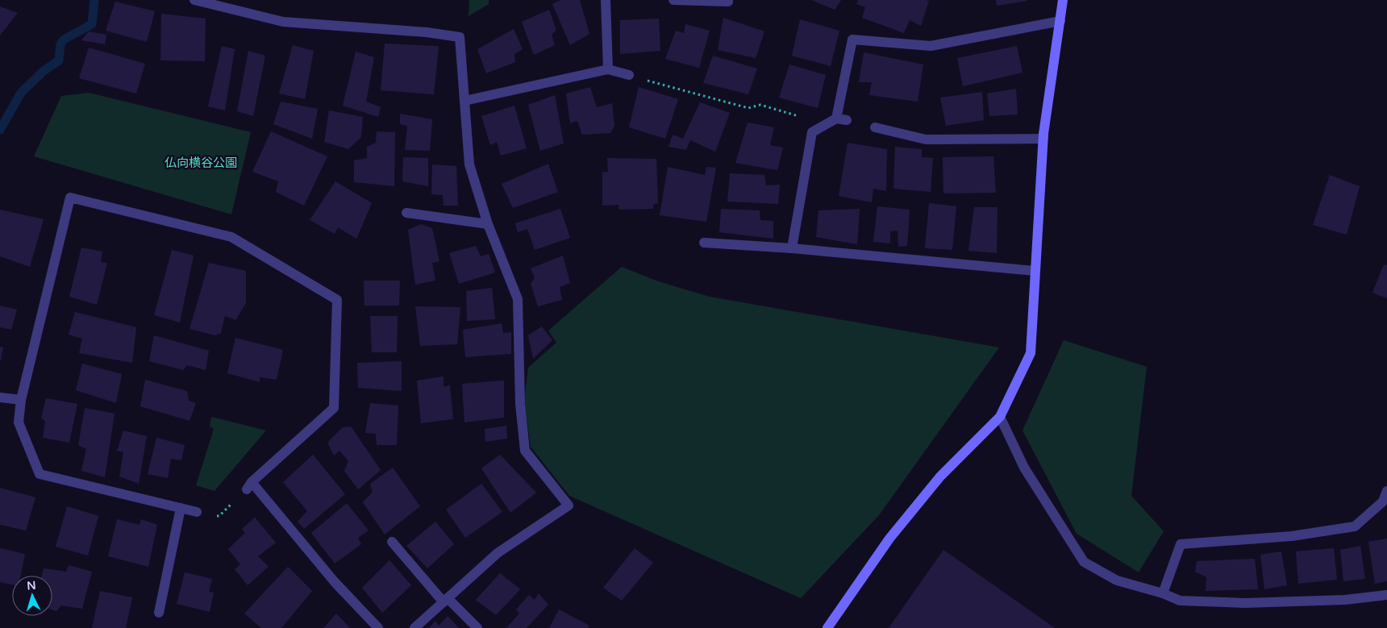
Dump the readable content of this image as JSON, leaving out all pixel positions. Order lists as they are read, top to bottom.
{
  "parks": ["仏向横谷公園"],
  "north": "top"
}
